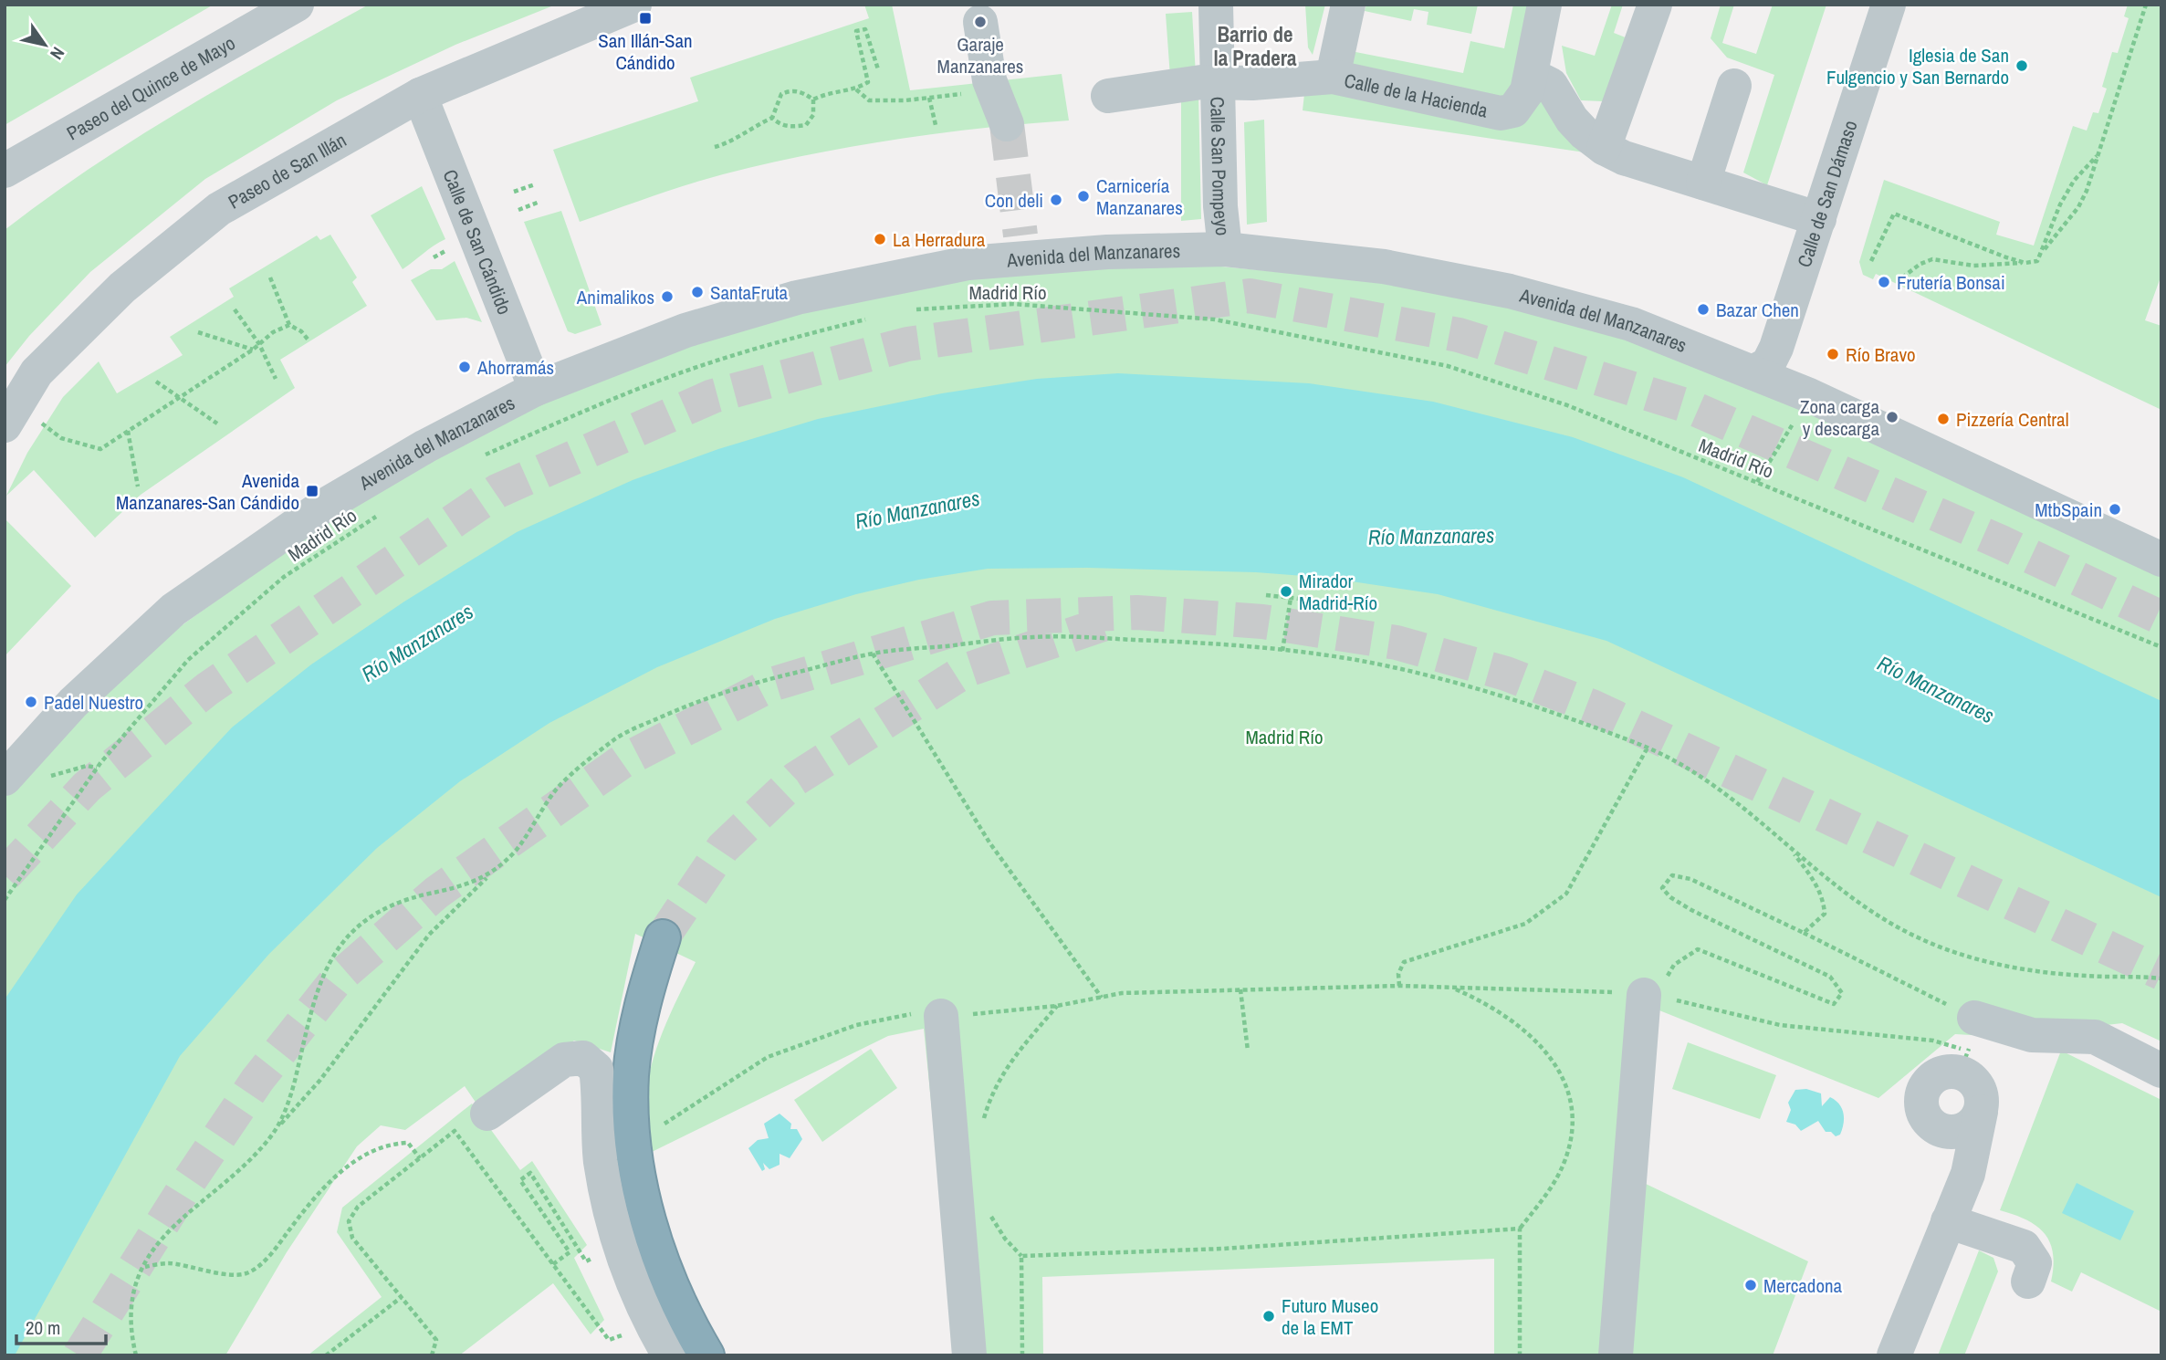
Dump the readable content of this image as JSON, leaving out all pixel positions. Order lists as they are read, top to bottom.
{
  "streets": {
    "street": [
      "Paseo del Quince de Mayo",
      "Calle de la Hacienda",
      "Calle San Pompeyo",
      "Paseo de San Illán",
      "Calle de San Dámaso",
      "Calle de San Cándido",
      "Avenida del Manzanares"
    ],
    "path": ["Madrid Río"]
  },
  "crossings": [
    ["Calle de la Hacienda", "Calle San Pompeyo"],
    ["Calle San Pompeyo", "Avenida del Manzanares"],
    ["Paseo de San Illán", "Calle de San Cándido"],
    ["Calle de San Dámaso", "Avenida del Manzanares"],
    ["Calle de San Cándido", "Avenida del Manzanares"]
  ],
  "districts": ["Barrio de la Pradera"],
  "water": ["Río Manzanares"],
  "parks": ["Madrid Río"],
  "places": {
    "transit": ["San Illán-San Cándido", "Avenida Manzanares-San Cándido"],
    "other": [
      "Garaje Manzanares",
      "Iglesia de San Fulgencio y San Bernardo",
      "Carnicería Manzanares",
      "Con deli",
      "La Herradura",
      "Frutería Bonsai",
      "SantaFruta",
      "Animalikos",
      "Bazar Chen",
      "Río Bravo",
      "Ahorramás",
      "Zona carga y descarga",
      "Pizzería Central",
      "MtbSpain",
      "Mirador Madrid-Río",
      "Padel Nuestro",
      "Mercadona",
      "Futuro Museo de la EMT"
    ]
  },
  "scale_bar": "20 m",
  "north": "bottom right"
}
